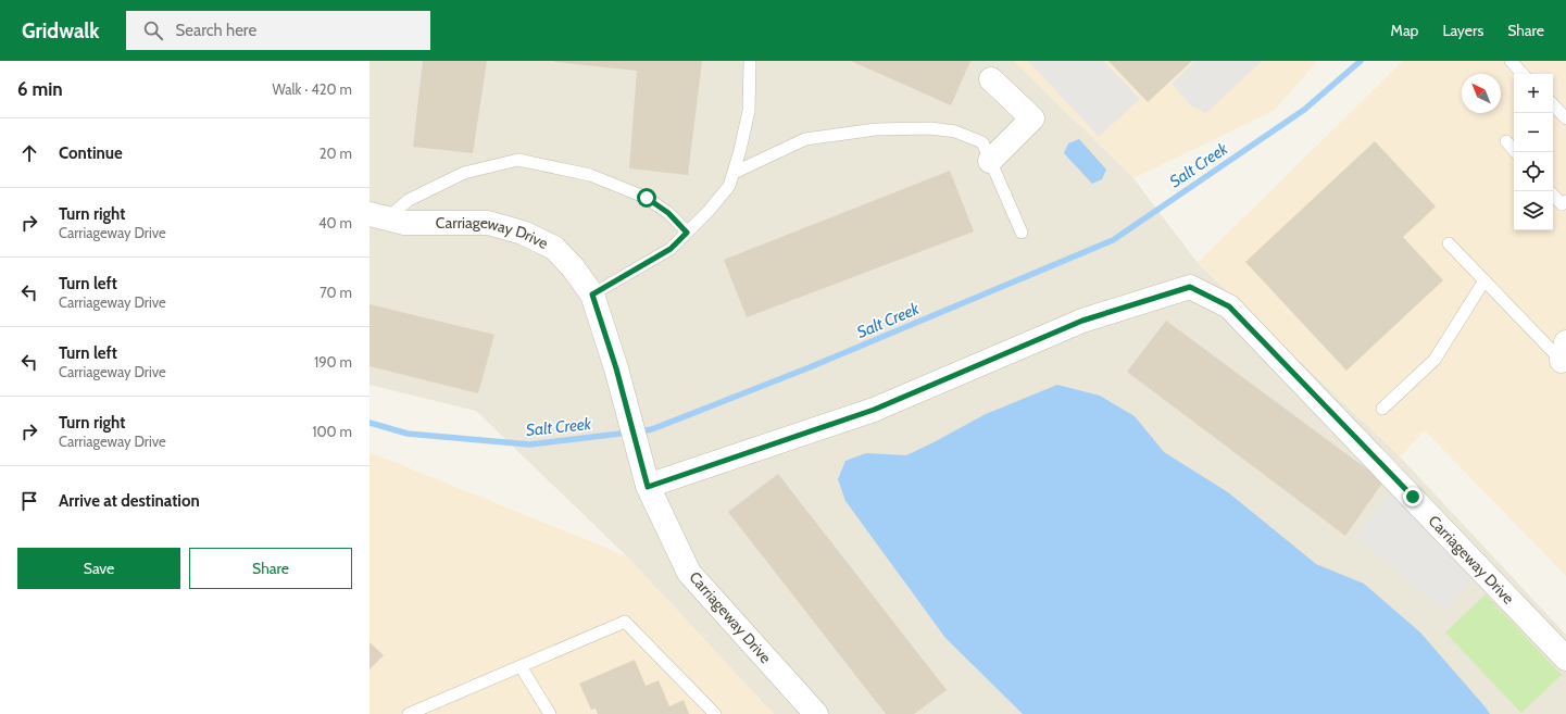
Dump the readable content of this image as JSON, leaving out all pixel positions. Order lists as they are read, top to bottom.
{
  "streets": {
    "street": ["Carriageway Drive"]
  },
  "water": ["Salt Creek"],
  "north": "top left",
  "page": {
    "header": "Gridwalk",
    "search": "Search here",
    "nav": ["Map", "Layers", "Share"],
    "heading": ["6 min", "Walk · 420 m"],
    "map_buttons": ["+", "−"],
    "list": [
      ["Continue", "20 m"],
      ["Turn right", "Carriageway Drive", "40 m"],
      ["Turn left", "Carriageway Drive", "70 m"],
      ["Turn left", "Carriageway Drive", "190 m"],
      ["Turn right", "Carriageway Drive", "100 m"],
      "Arrive at destination"
    ],
    "buttons": ["Save", "Share"]
  }
}
